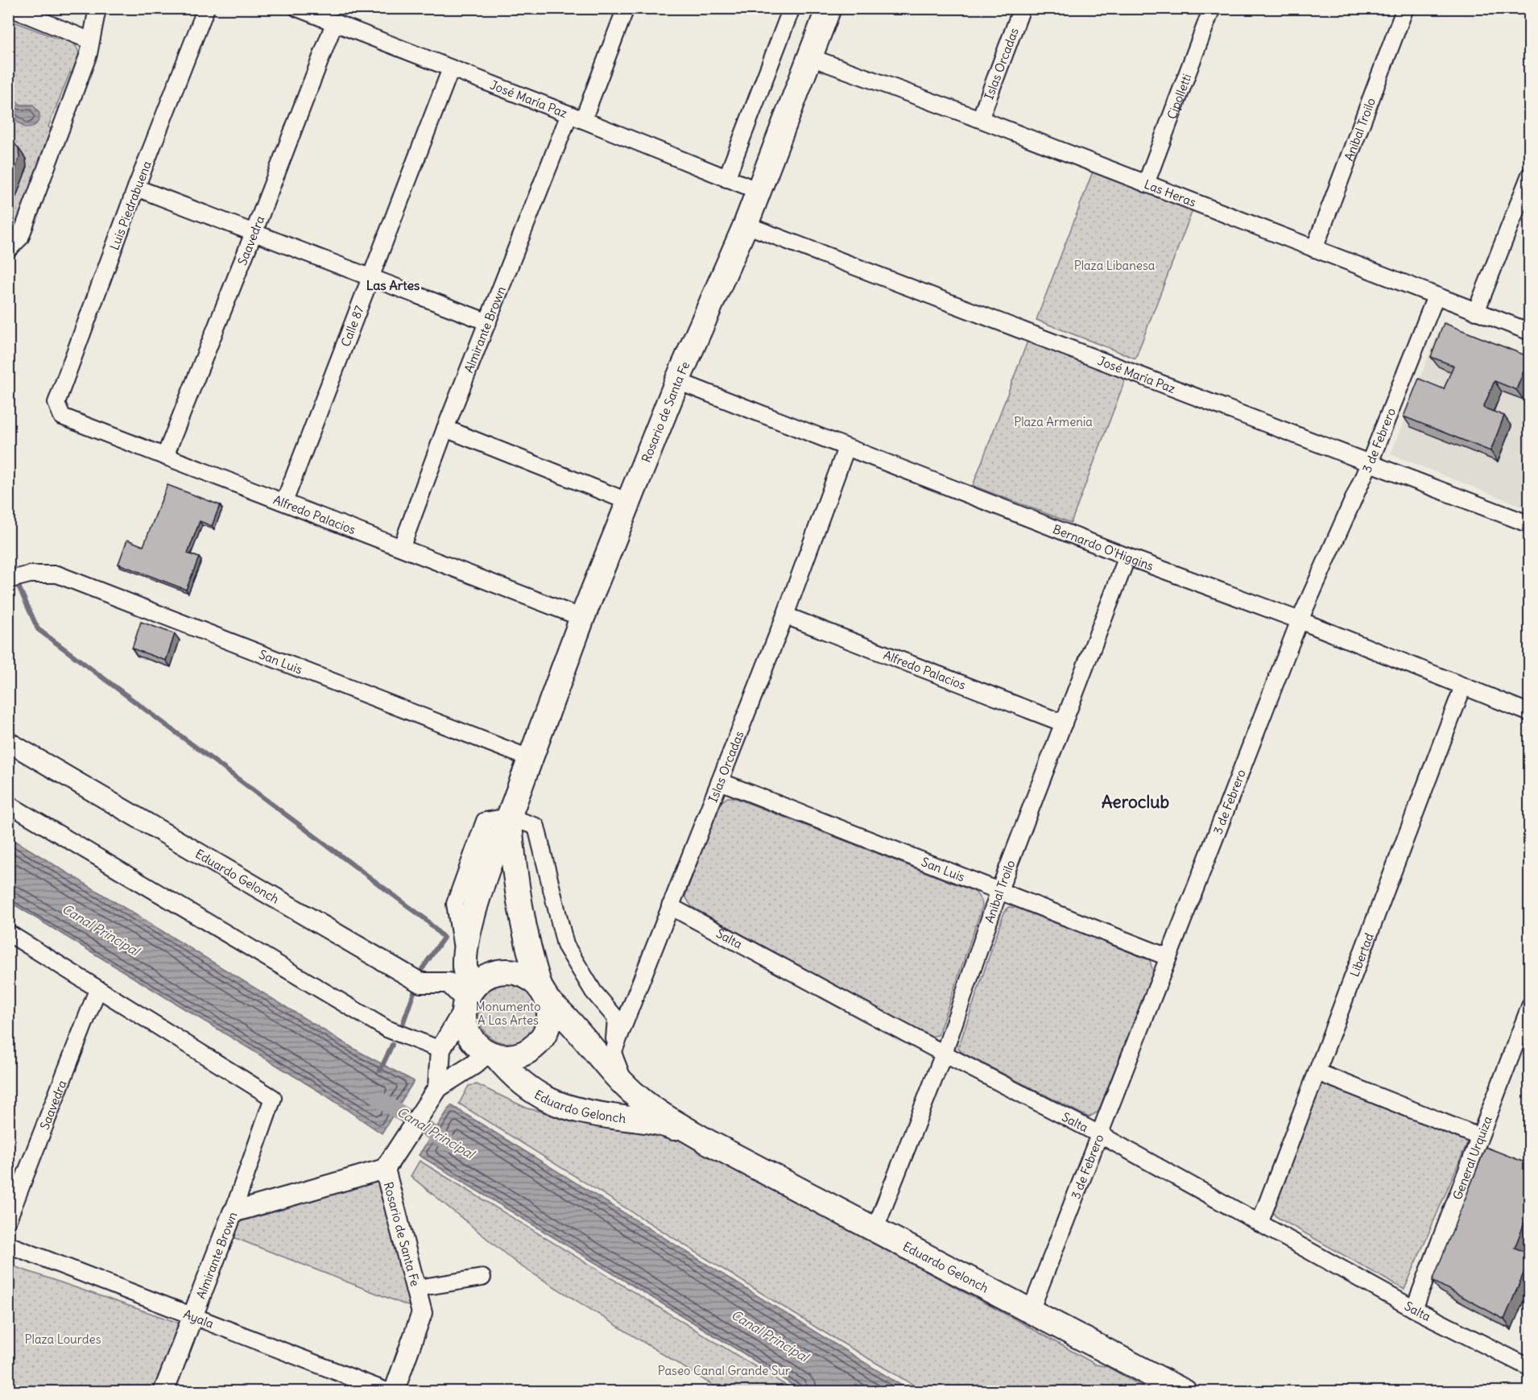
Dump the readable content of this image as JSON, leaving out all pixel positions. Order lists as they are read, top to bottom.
{
  "streets": {
    "main road": ["Rosario de Santa Fe", "Eduardo Gelonch"],
    "street": [
      "Islas Orcadas",
      "Cipolletti",
      "José María Paz",
      "Anibal Troilo",
      "Las Heras",
      "Luis Piedrabuena",
      "Saavedra",
      "Calle 87",
      "Almirante Brown",
      "3 de Febrero",
      "Alfredo Palacios",
      "Bernardo O'Higgins",
      "San Luis",
      "Salta",
      "Libertad",
      "General Urquiza",
      "Ayala"
    ]
  },
  "crossings": [
    ["Islas Orcadas", "Las Heras"],
    ["Islas Orcadas", "Alfredo Palacios"],
    ["Islas Orcadas", "Bernardo O'Higgins"],
    ["Islas Orcadas", "San Luis"],
    ["Islas Orcadas", "Salta"],
    ["Cipolletti", "Las Heras"],
    ["José María Paz", "Saavedra"],
    ["José María Paz", "Calle 87"],
    ["José María Paz", "Almirante Brown"],
    ["José María Paz", "Rosario de Santa Fe"],
    ["José María Paz", "3 de Febrero"],
    ["Anibal Troilo", "Las Heras"],
    ["Anibal Troilo", "Alfredo Palacios"],
    ["Anibal Troilo", "Bernardo O'Higgins"],
    ["Anibal Troilo", "San Luis"],
    ["Anibal Troilo", "Eduardo Gelonch"],
    ["Anibal Troilo", "Salta"],
    ["Las Heras", "Rosario de Santa Fe"],
    ["Las Heras", "3 de Febrero"],
    ["Luis Piedrabuena", "Alfredo Palacios"],
    ["Saavedra", "Alfredo Palacios"],
    ["Calle 87", "Alfredo Palacios"],
    ["Almirante Brown", "Rosario de Santa Fe"],
    ["Almirante Brown", "Alfredo Palacios"],
    ["Almirante Brown", "Ayala"],
    ["Rosario de Santa Fe", "Alfredo Palacios"],
    ["Rosario de Santa Fe", "Bernardo O'Higgins"],
    ["Rosario de Santa Fe", "San Luis"],
    ["Rosario de Santa Fe", "Eduardo Gelonch"],
    ["3 de Febrero", "Bernardo O'Higgins"],
    ["3 de Febrero", "San Luis"],
    ["3 de Febrero", "Eduardo Gelonch"],
    ["3 de Febrero", "Salta"],
    ["Bernardo O'Higgins", "Libertad"],
    ["Salta", "Libertad"],
    ["Salta", "General Urquiza"]
  ],
  "districts": ["Las Artes", "Aeroclub"],
  "water": ["Canal Principal"],
  "parks": [
    "Plaza Libanesa",
    "Plaza Armenia",
    "Monumento A Las Artes",
    "Plaza Lourdes",
    "Paseo Canal Grande Sur"
  ]
}
